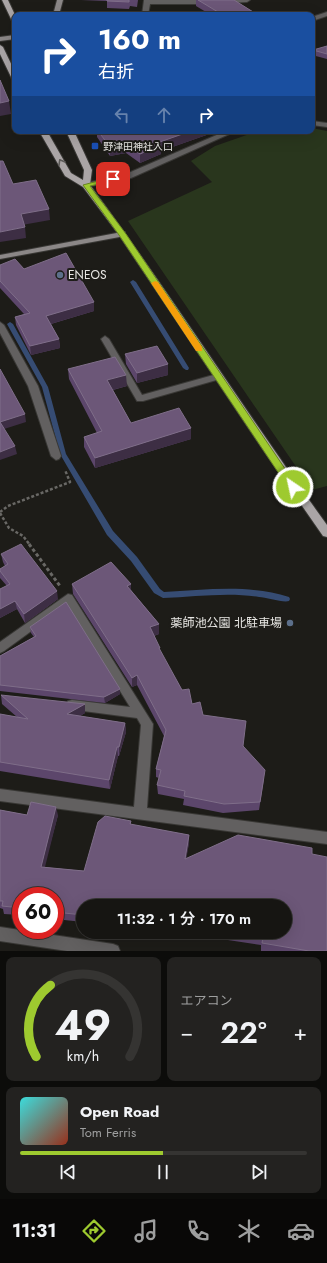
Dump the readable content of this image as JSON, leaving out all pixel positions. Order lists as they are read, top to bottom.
{
  "places": {
    "transit": ["野津田神社入口"],
    "other": ["ENEOS", "薬師池公園 北駐車場"]
  },
  "page": {
    "turn": ["160 m", "右折"],
    "limit": "60",
    "trip": "11:32 · 1 分 · 170 m",
    "tile": "エアコン",
    "heat": ["−", "22°", "+"],
    "song": ["Open Road", "Tom Ferris"],
    "tabs": "11:31",
    "gauge": ["49", "km/h"]
  }
}
